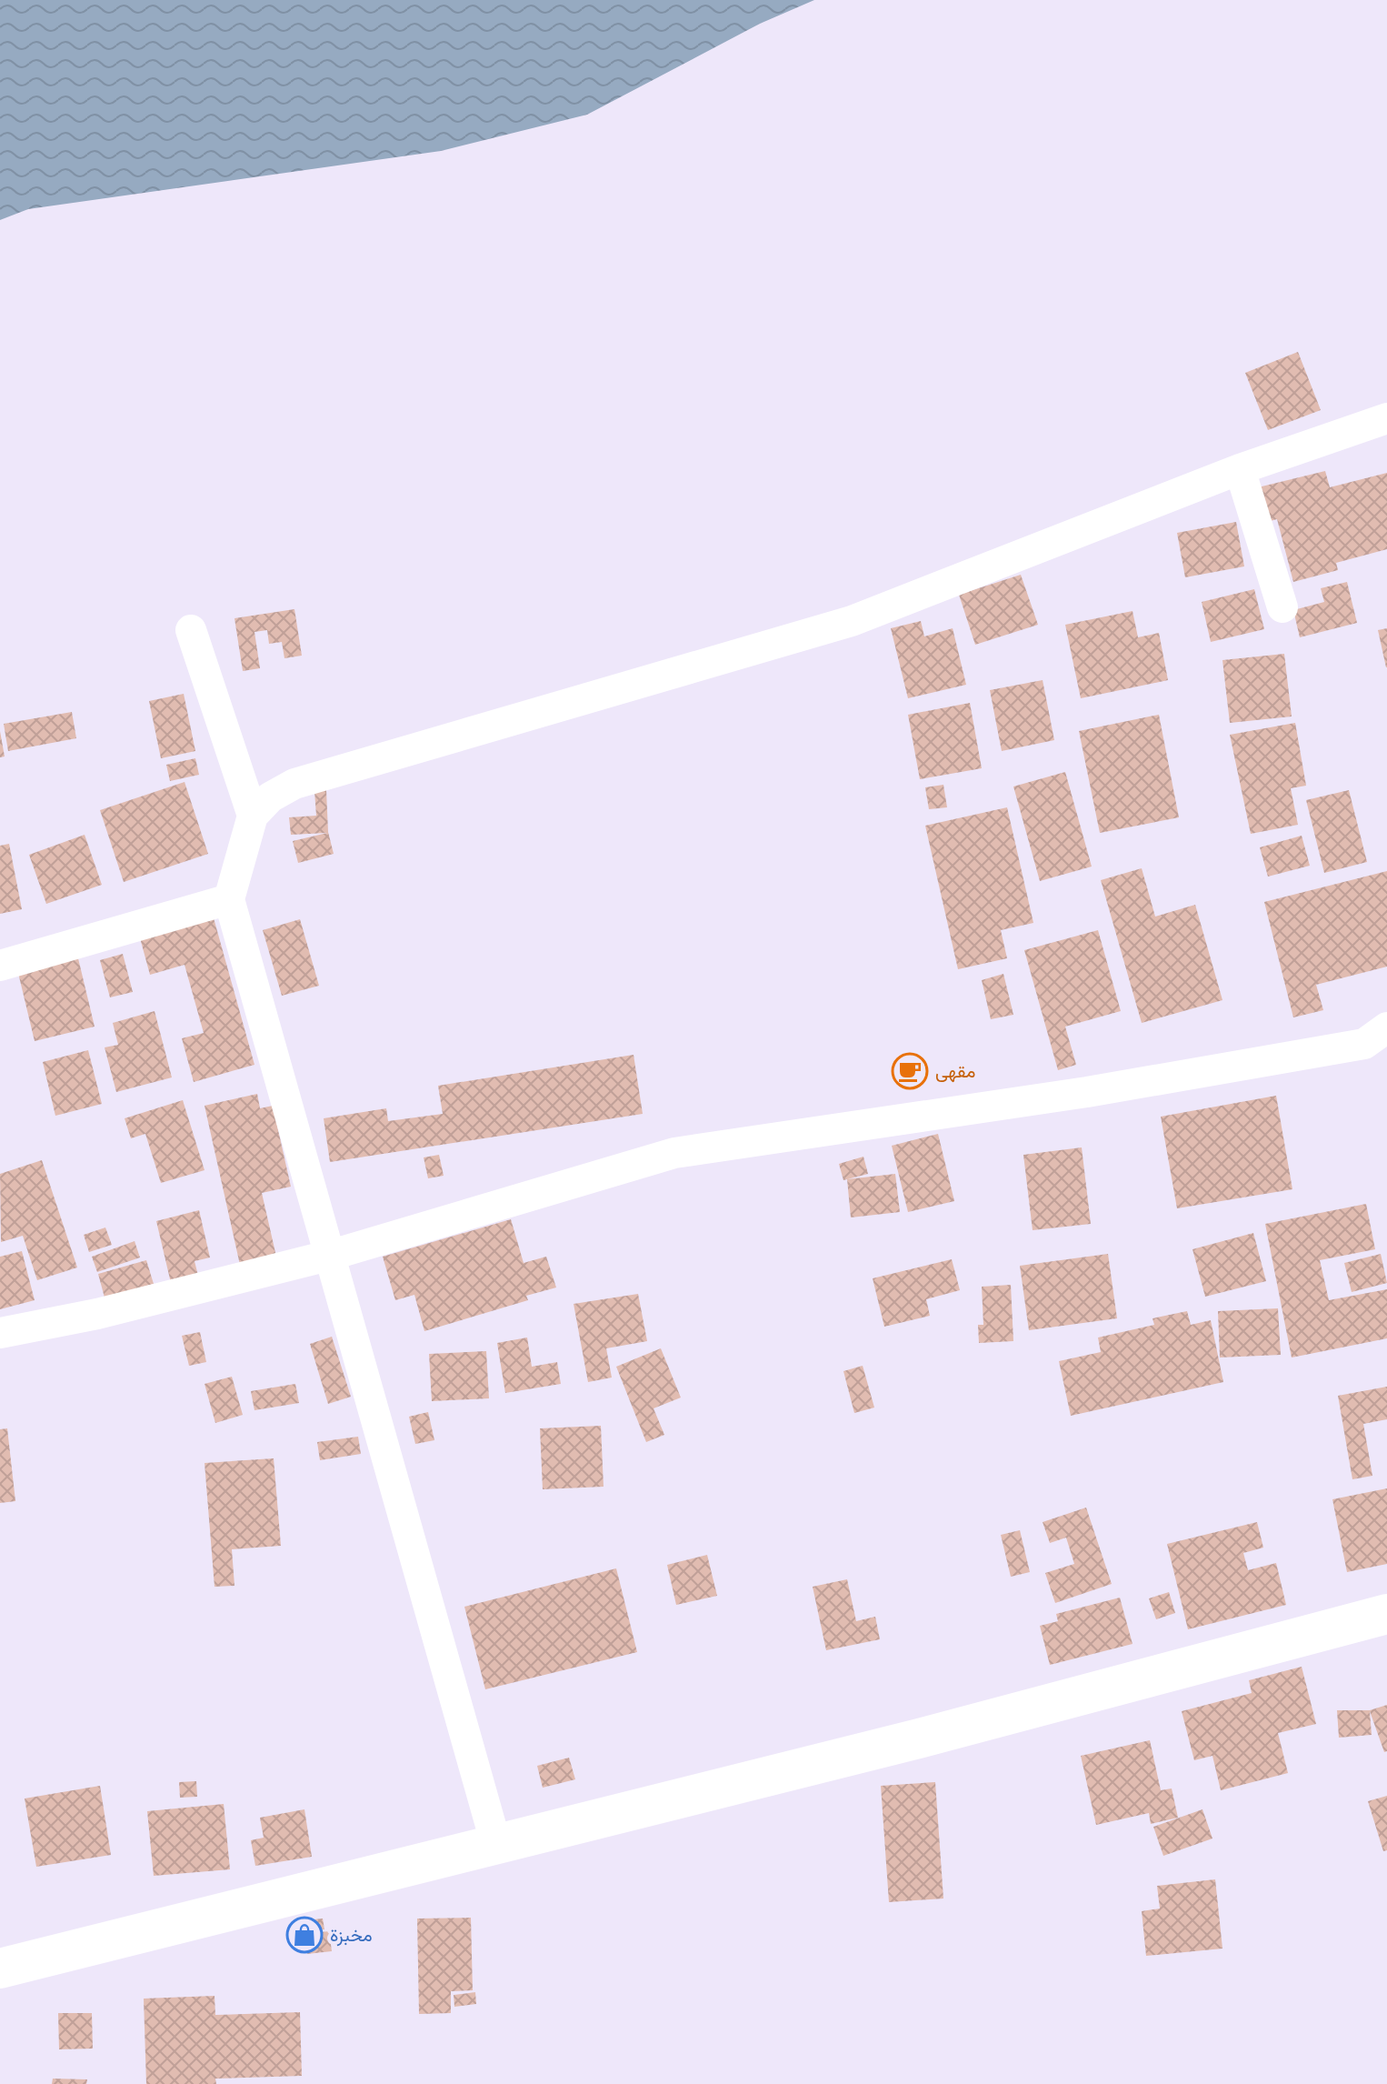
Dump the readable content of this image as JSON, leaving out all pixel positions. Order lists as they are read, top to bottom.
{
  "places": {
    "cafe": ["مقهى"],
    "shop": ["مخبزة"]
  }
}
